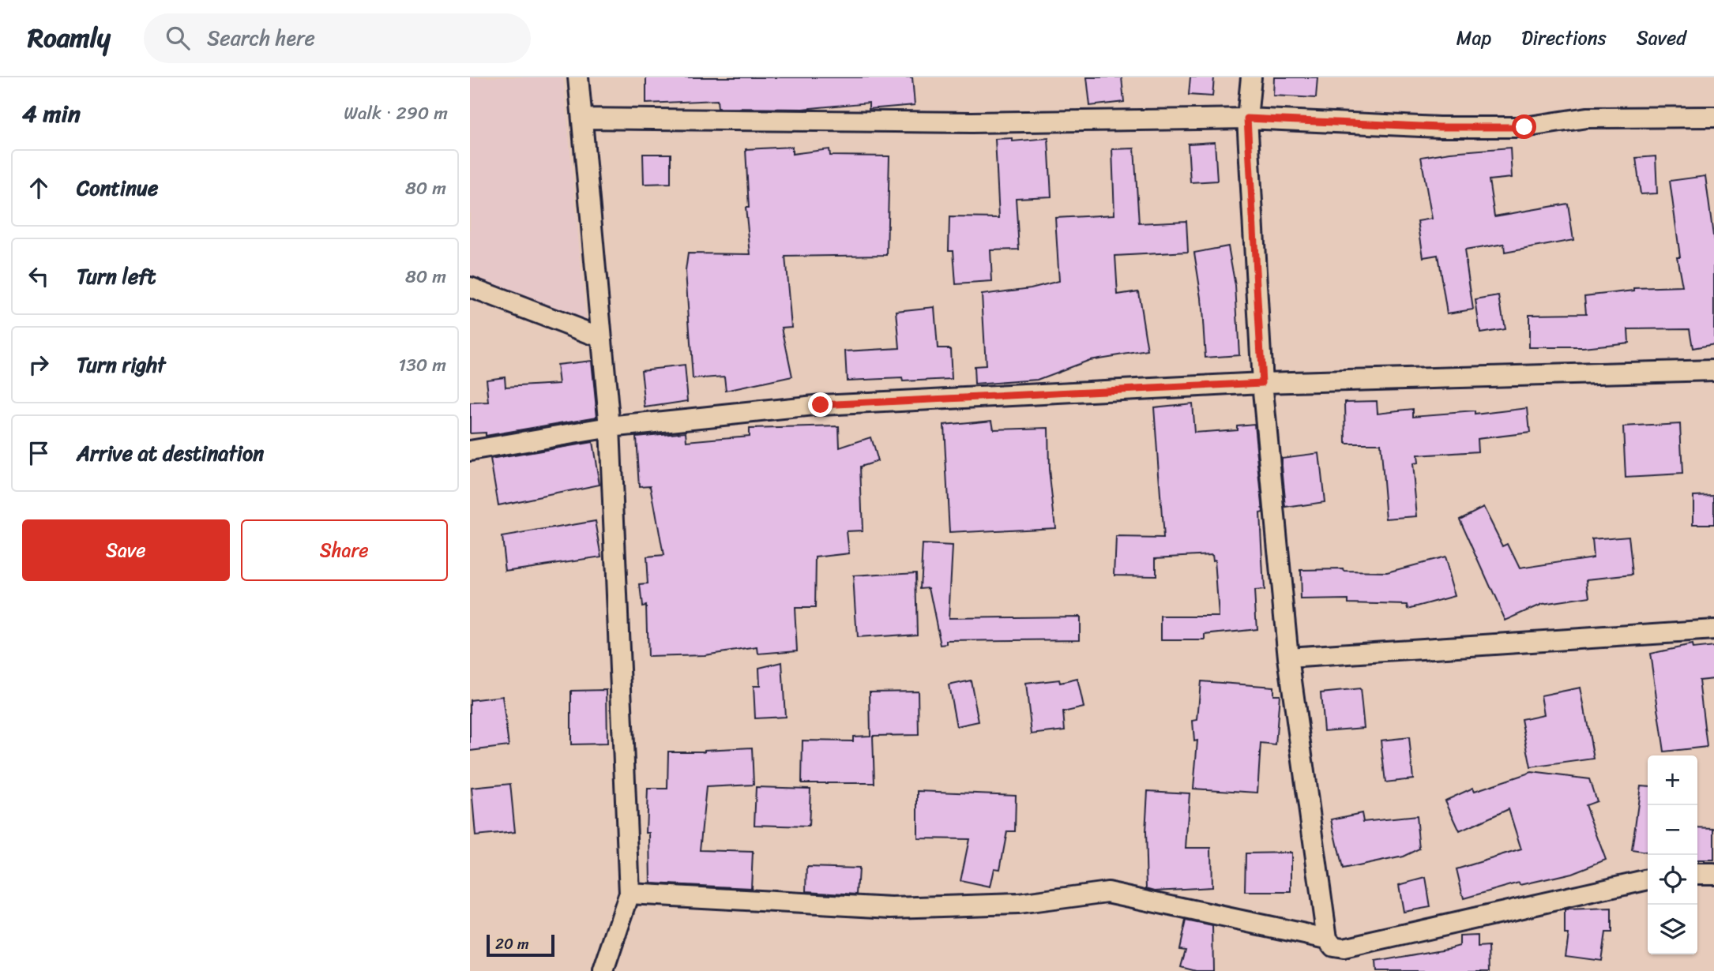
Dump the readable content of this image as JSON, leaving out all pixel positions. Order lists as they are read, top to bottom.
{
  "scale_bar": "20 m",
  "page": {
    "header": "Roamly",
    "search": "Search here",
    "nav": ["Map", "Directions", "Saved"],
    "heading": ["4 min", "Walk · 290 m"],
    "list": [
      ["Continue", "80 m"],
      ["Turn left", "80 m"],
      ["Turn right", "130 m"],
      "Arrive at destination"
    ],
    "buttons": ["Save", "Share"],
    "map_buttons": ["+", "−"],
    "scale": "20 m"
  }
}
